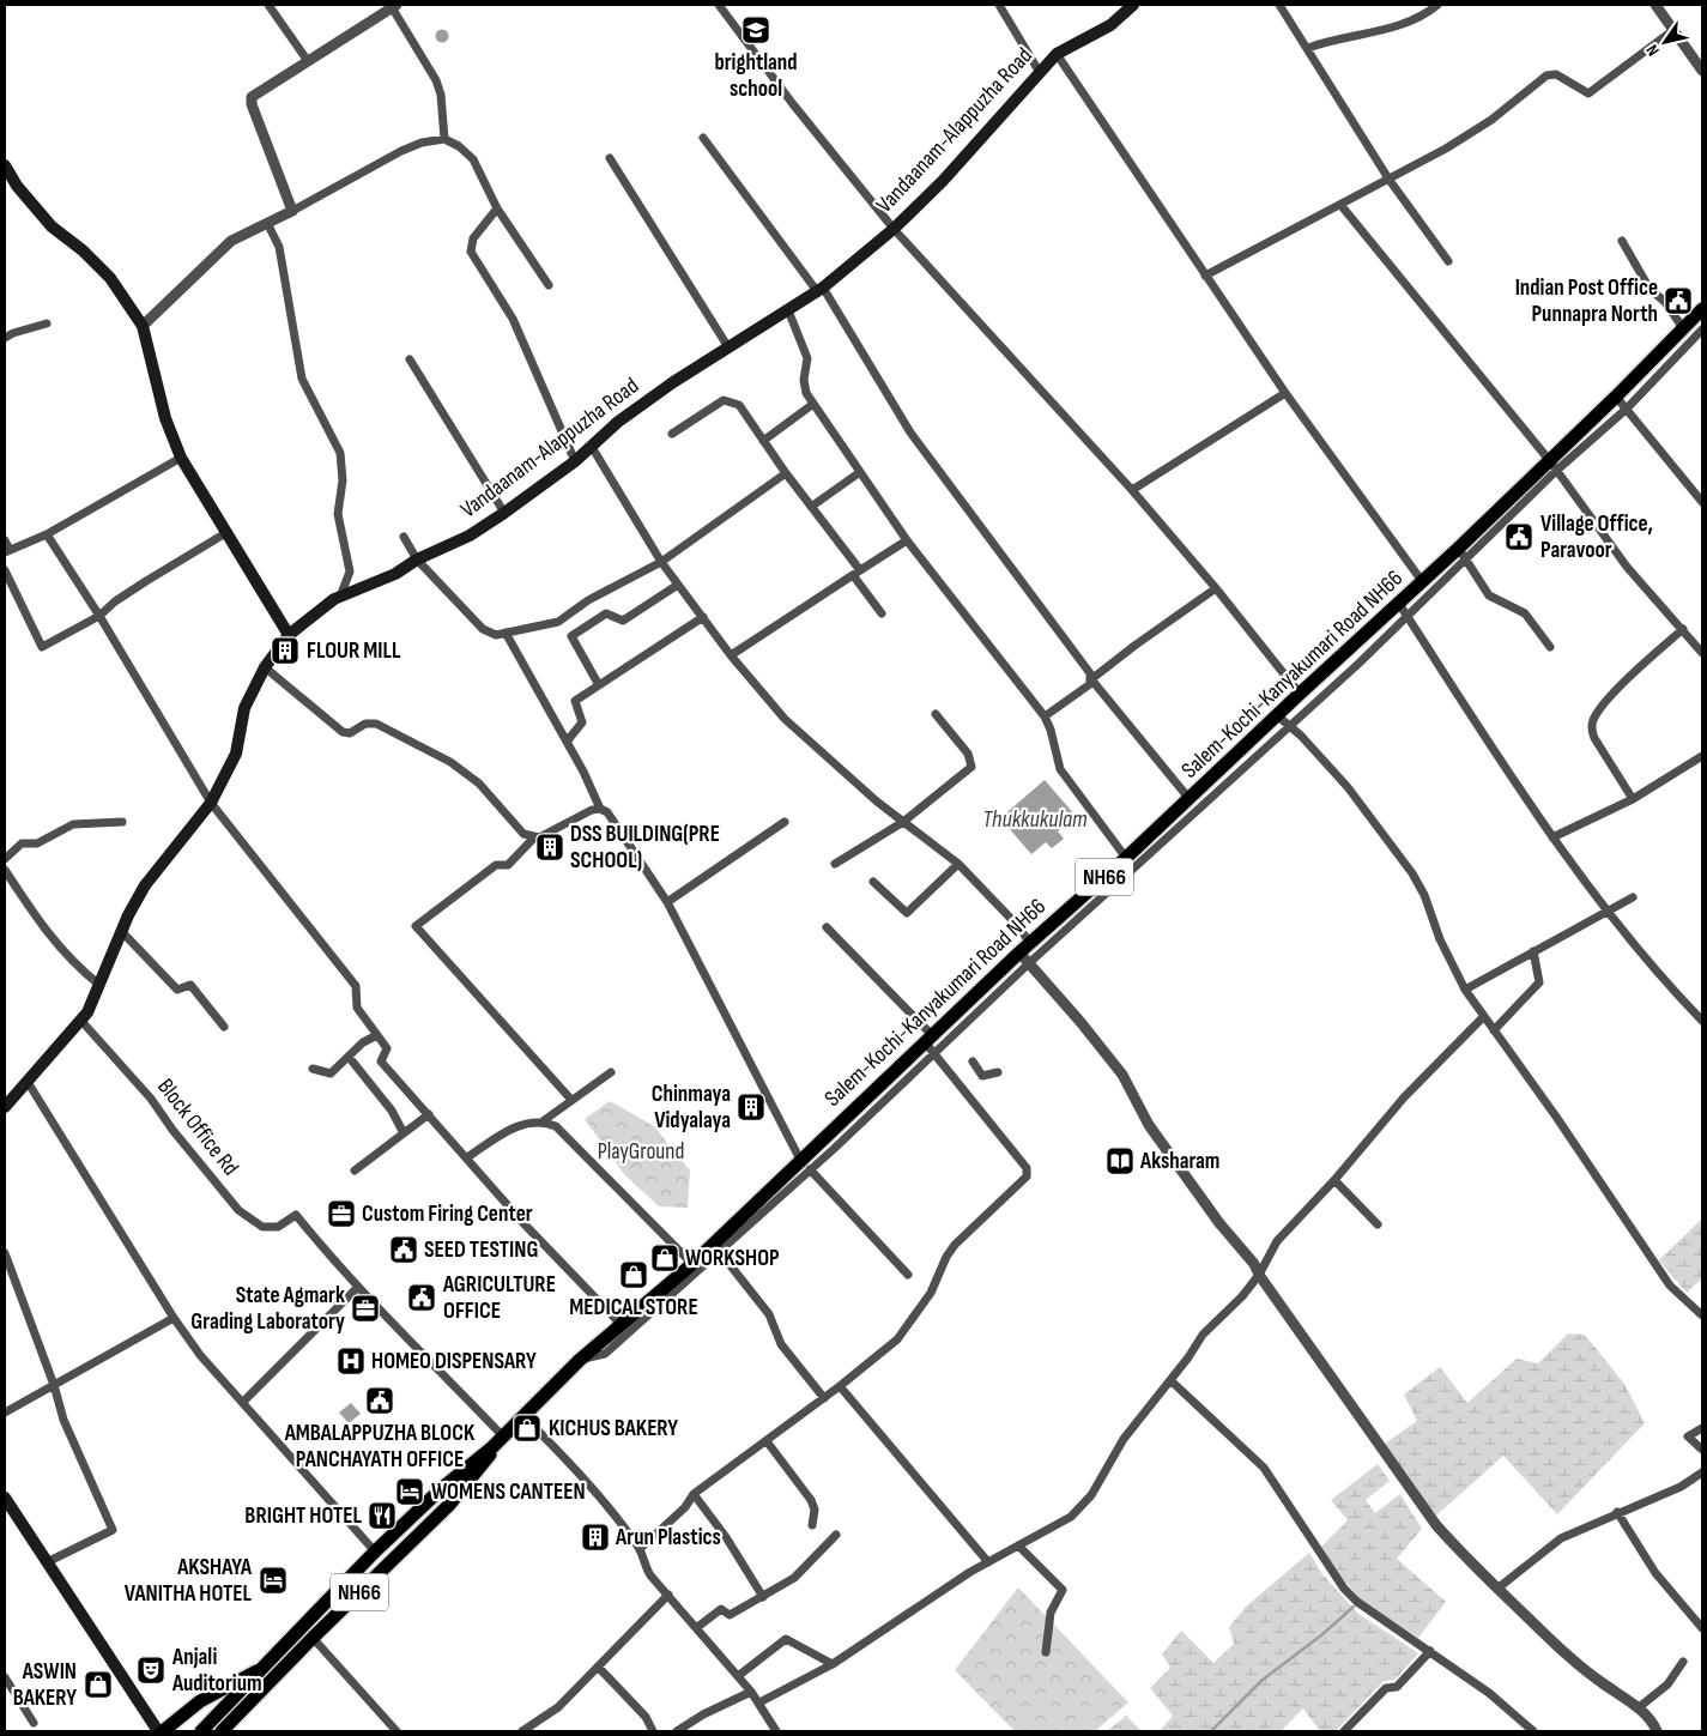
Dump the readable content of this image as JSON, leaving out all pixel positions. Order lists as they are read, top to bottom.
{
  "streets": {
    "main road": ["Vandaanam-Alappuzha Road", "Salem-Kochi-Kanyakumari Road NH66", "NH66"],
    "street": ["Block Office Rd"]
  },
  "crossings": [
    ["Vandaanam-Alappuzha Road", "Block Office Rd"],
    ["Salem-Kochi-Kanyakumari Road NH66", "NH66"]
  ],
  "water": ["Thukkukulam"],
  "parks": ["PlayGround"],
  "places": {
    "school or university": ["brightland school"],
    "public building": [
      "Indian Post Office Punnapra North",
      "Village Office, Paravoor",
      "SEED TESTING",
      "AGRICULTURE OFFICE",
      "AMBALAPPUZHA BLOCK PANCHAYATH OFFICE"
    ],
    "building": [
      "FLOUR MILL",
      "DSS BUILDING(PRE SCHOOL)",
      "Chinmaya Vidyalaya",
      "Arun Plastics"
    ],
    "library": ["Aksharam"],
    "office": ["Custom Firing Center", "State Agmark Grading Laboratory"],
    "shop": [
      "WORKSHOP",
      "MEDICAL STORE",
      "KICHUS BAKERY",
      "ASWIN BAKERY"
    ],
    "hospital": ["HOMEO DISPENSARY"],
    "hotel": ["WOMENS CANTEEN", "AKSHAYA VANITHA HOTEL"],
    "restaurant": ["BRIGHT HOTEL"],
    "theatre": ["Anjali Auditorium"]
  },
  "north": "bottom left"
}
